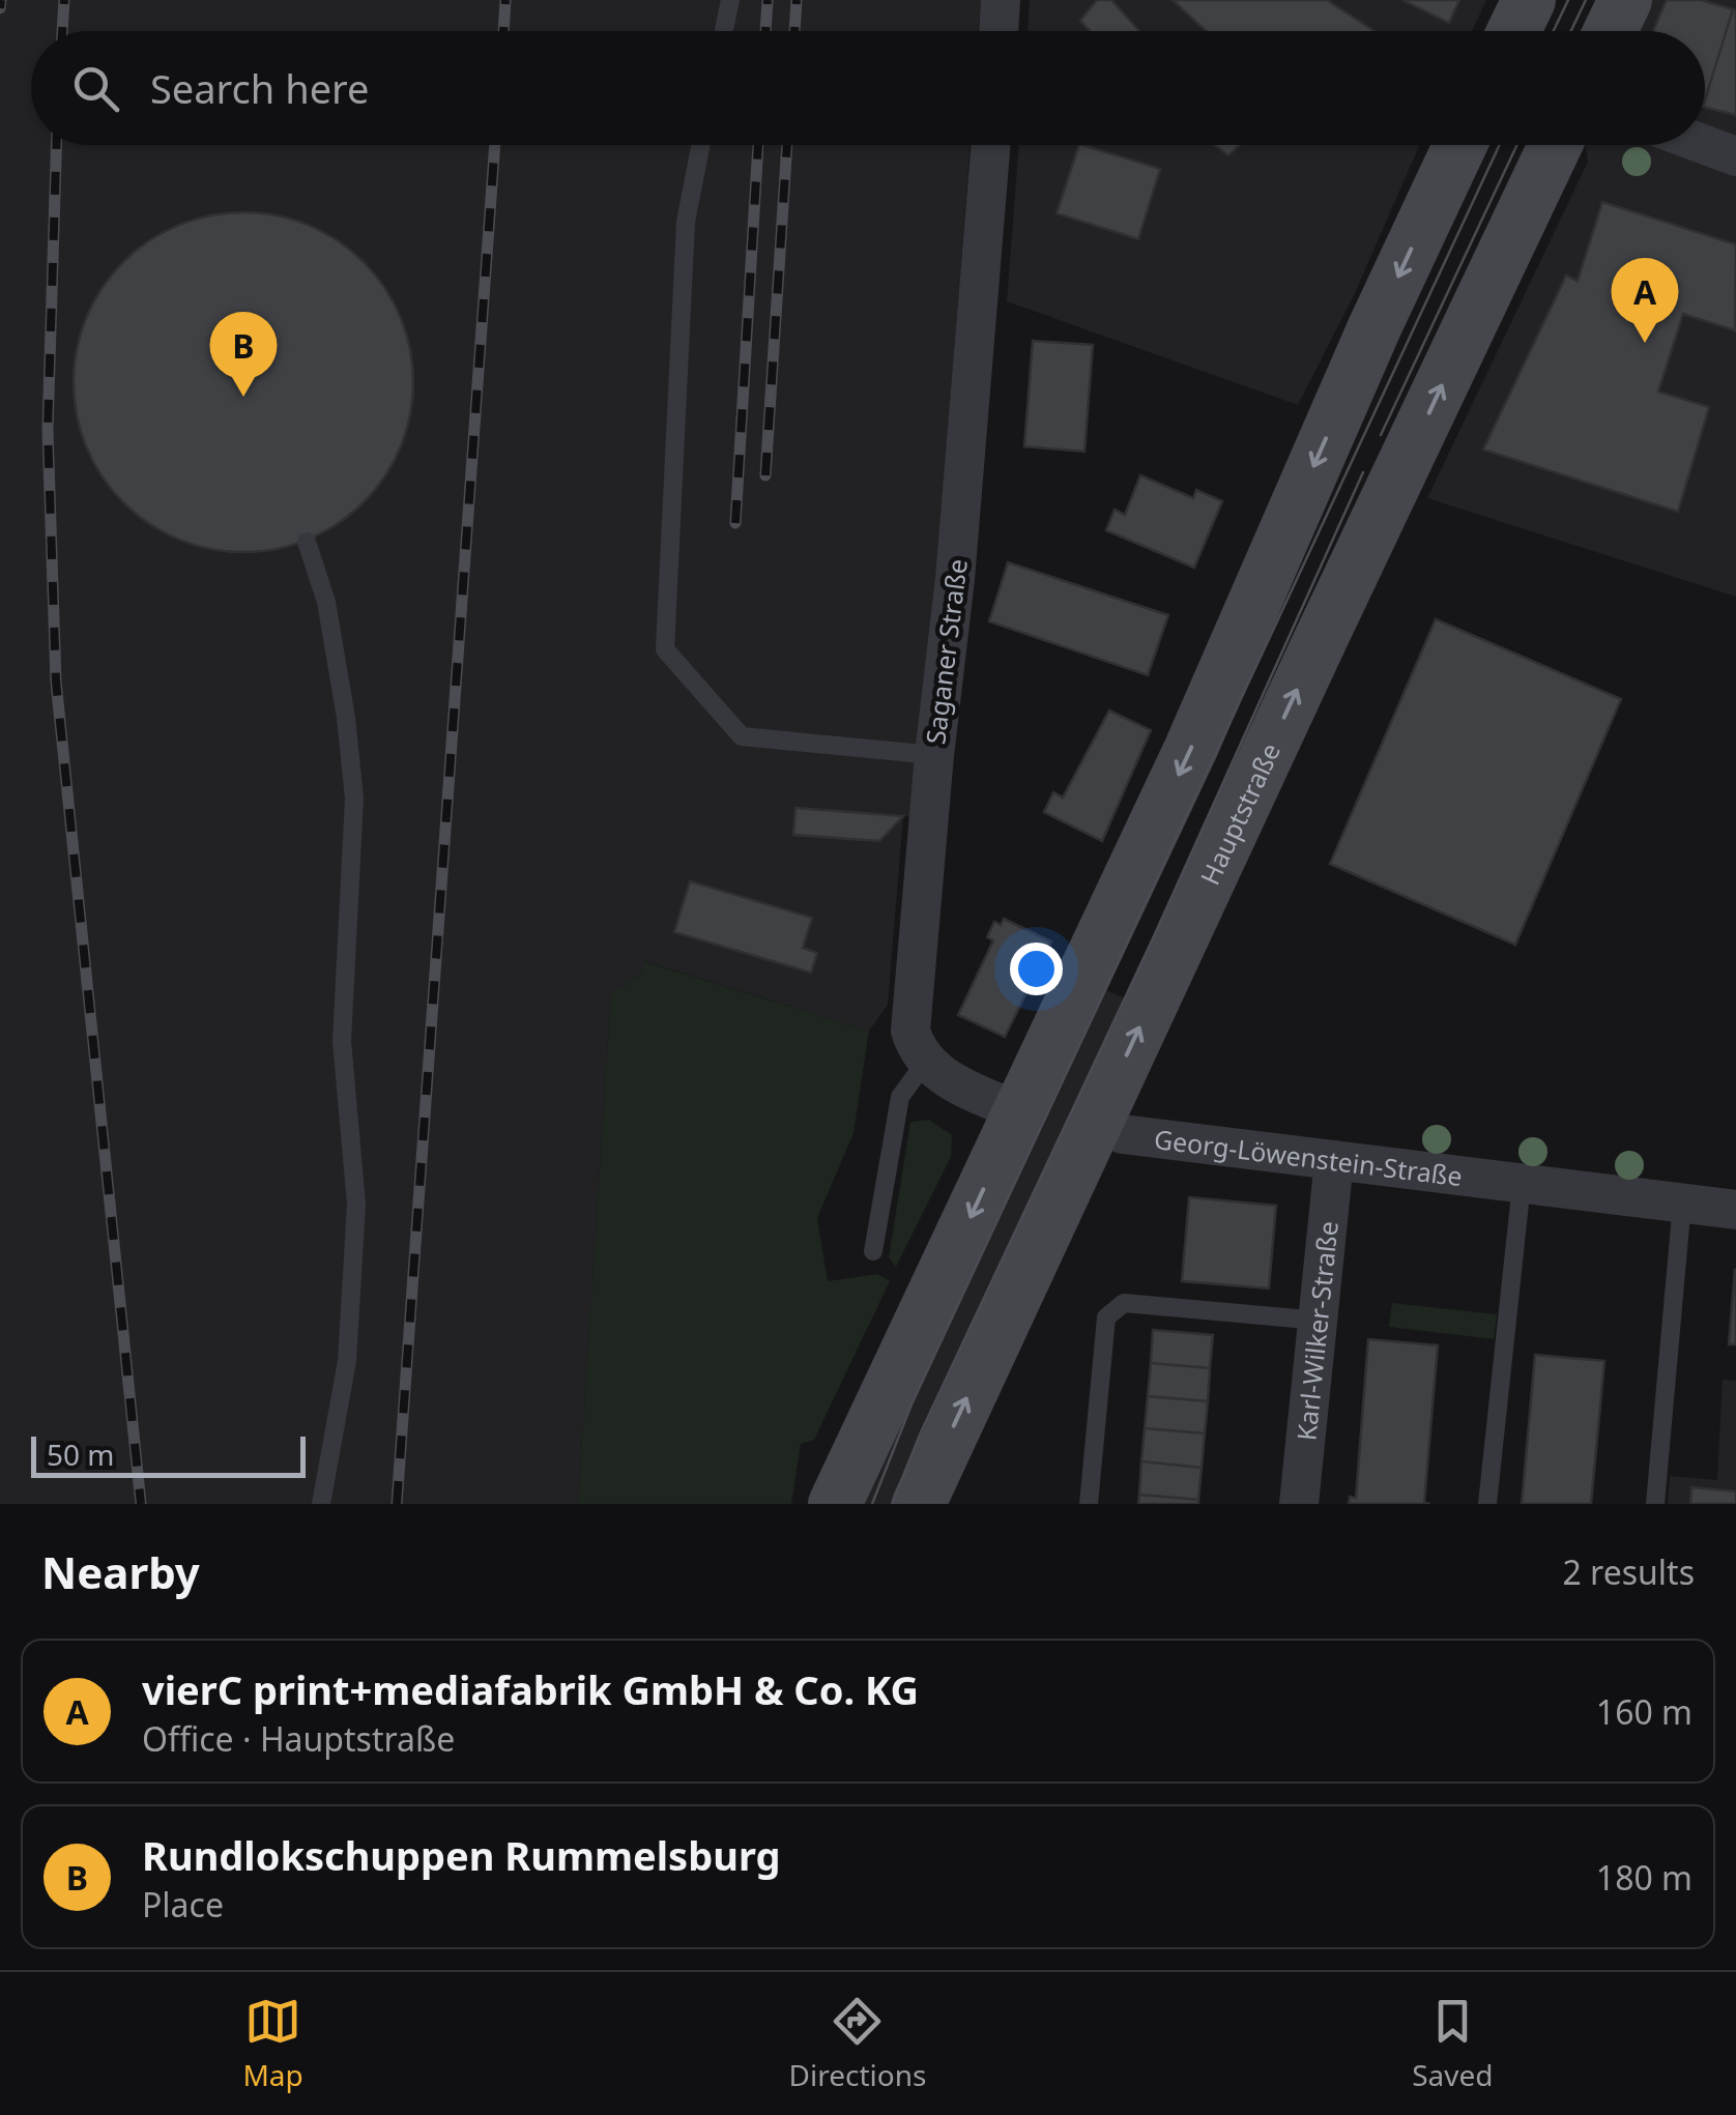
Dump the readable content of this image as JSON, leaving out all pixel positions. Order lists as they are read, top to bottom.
{
  "streets": {
    "main road": ["Hauptstraße"],
    "street": ["Saganer Straße", "Georg-Löwenstein-Straße", "Karl-Wilker-Straße"]
  },
  "crossings": [
    ["Hauptstraße", "Georg-Löwenstein-Straße"],
    ["Georg-Löwenstein-Straße", "Karl-Wilker-Straße"]
  ],
  "scale_bar": "50 m",
  "page": {
    "search": "Search here",
    "pins": ["A", "B"],
    "scale": "50 m",
    "heading": ["Nearby", "2 results"],
    "list": [
      {
        "mark": "A",
        "name": "vierC print+mediafabrik GmbH & Co. KG",
        "note": "Office · Hauptstraße",
        "value": "160 m"
      },
      {
        "mark": "B",
        "name": "Rundlokschuppen Rummelsburg",
        "note": "Place",
        "value": "180 m"
      }
    ],
    "nav": ["Map", "Directions", "Saved"]
  }
}
